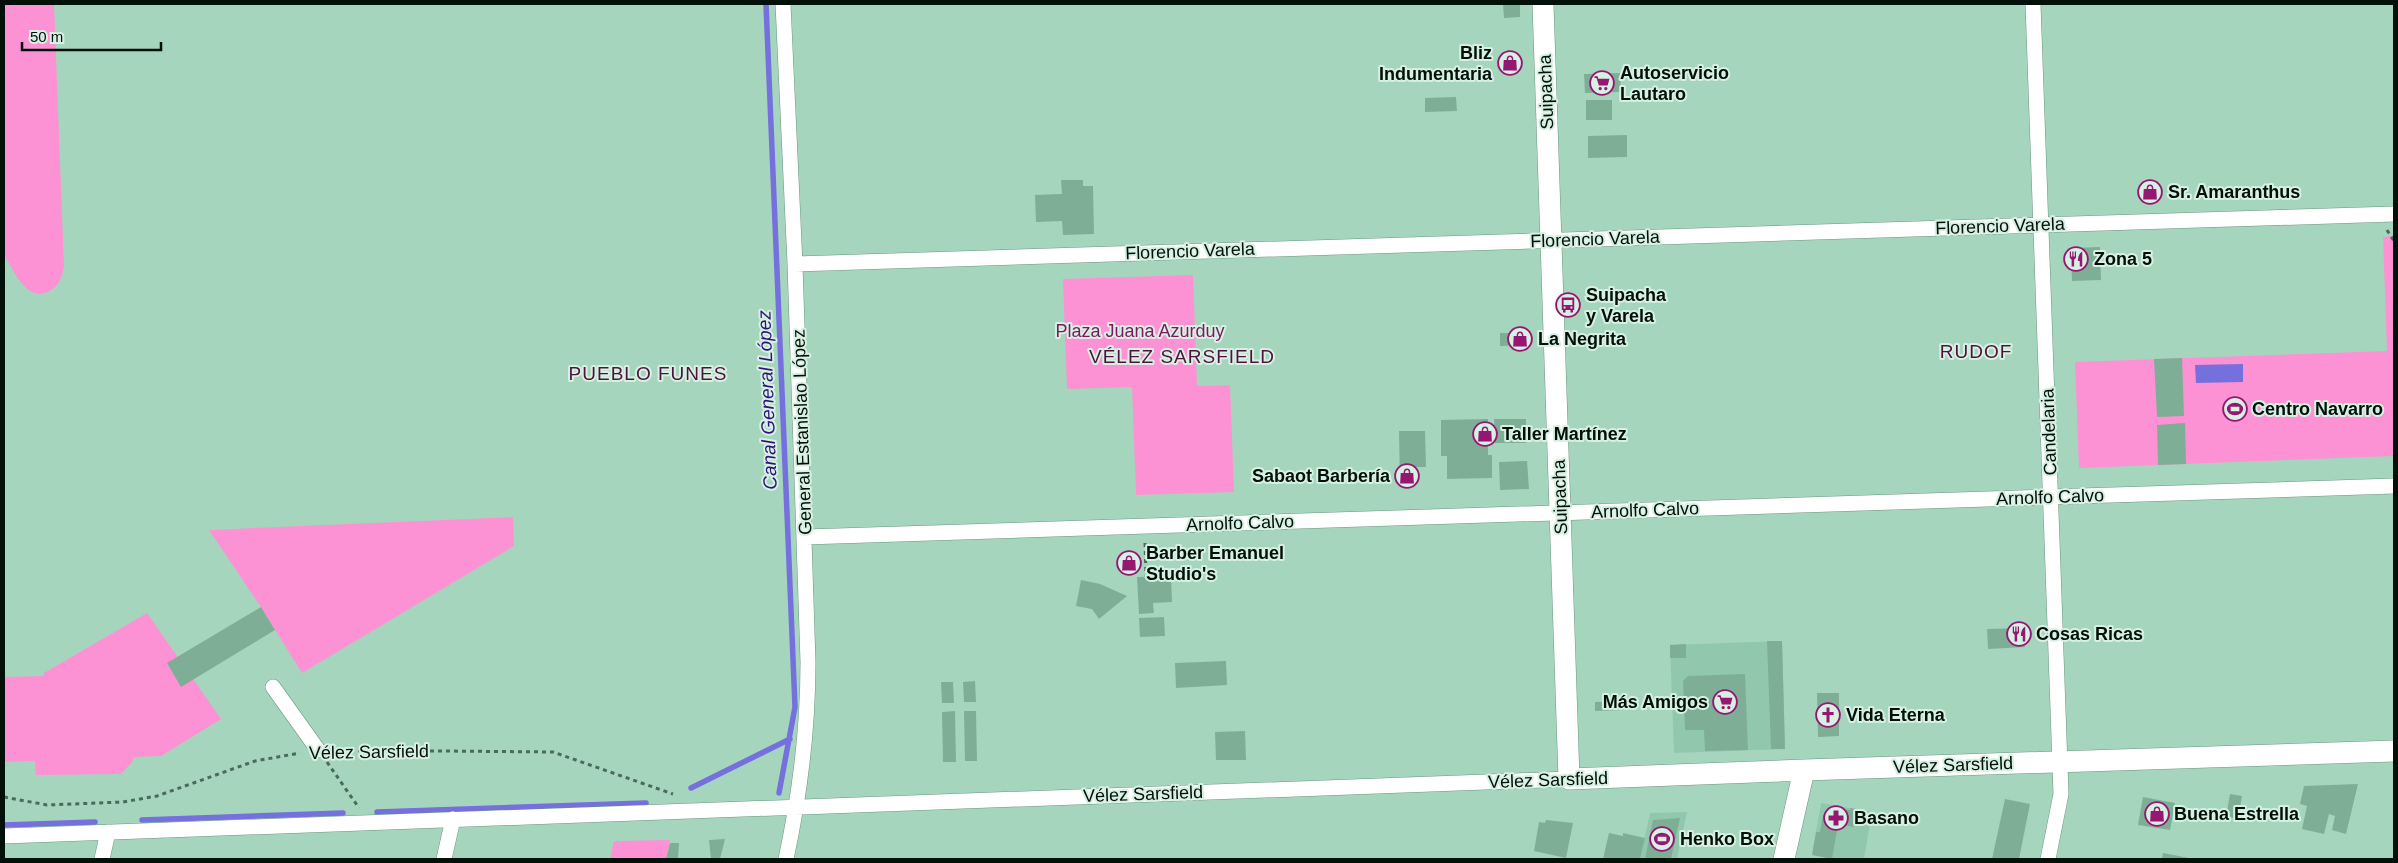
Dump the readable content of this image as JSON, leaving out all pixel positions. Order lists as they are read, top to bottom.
{
  "streets": {
    "main road": ["Suipacha", "Vélez Sarsfield"],
    "street": [
      "Florencio Varela",
      "General Estanislao López",
      "Candelaria",
      "Arnolfo Calvo"
    ]
  },
  "crossings": [
    ["Suipacha", "Florencio Varela"],
    ["Suipacha", "Arnolfo Calvo"],
    ["Suipacha", "Vélez Sarsfield"],
    ["Florencio Varela", "General Estanislao López"],
    ["Florencio Varela", "Candelaria"],
    ["General Estanislao López", "Arnolfo Calvo"],
    ["General Estanislao López", "Vélez Sarsfield"],
    ["Candelaria", "Arnolfo Calvo"],
    ["Candelaria", "Vélez Sarsfield"]
  ],
  "districts": ["RUDOF", "VÉLEZ SARSFIELD", "PUEBLO FUNES"],
  "water": ["Canal General López"],
  "parks": ["Plaza Juana Azurduy"],
  "places": {
    "shop": [
      "Bliz Indumentaria",
      "Sr. Amaranthus",
      "La Negrita",
      "Taller Martínez",
      "Sabaot Barbería",
      "Barber Emanuel Studio's",
      "Buena Estrella"
    ],
    "supermarket": ["Autoservicio Lautaro", "Más Amigos"],
    "restaurant": ["Zona 5", "Cosas Ricas"],
    "bus stop": ["Suipacha y Varela"],
    "sports": ["Centro Navarro", "Henko Box"],
    "church": ["Vida Eterna"],
    "pharmacy": ["Basano"]
  },
  "scale_bar": "50 m"
}
